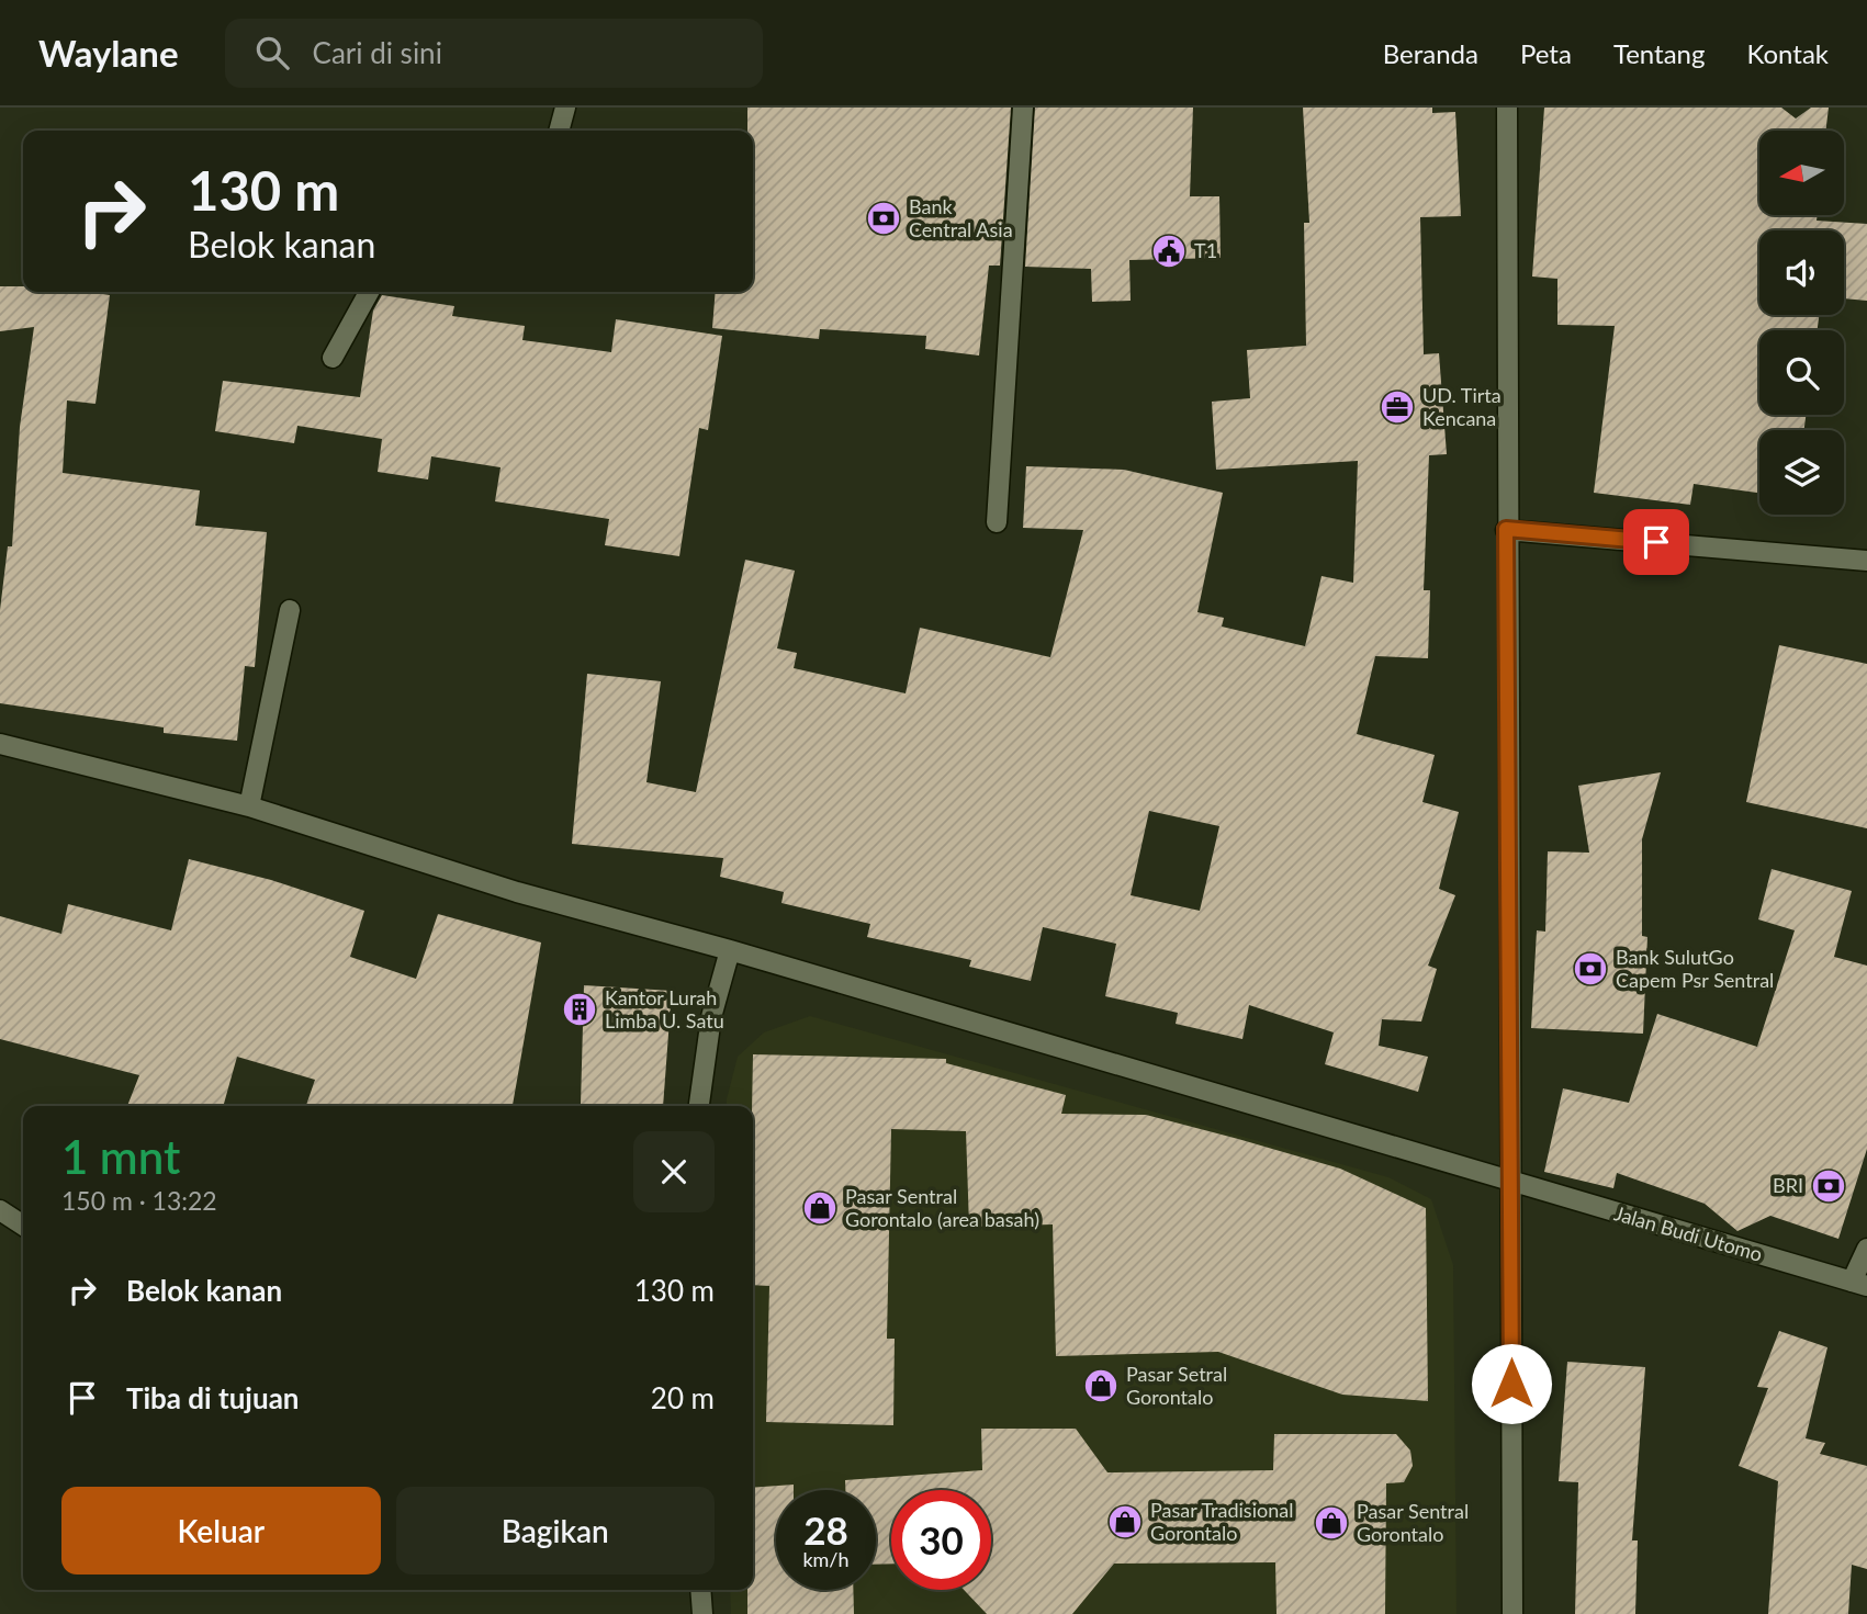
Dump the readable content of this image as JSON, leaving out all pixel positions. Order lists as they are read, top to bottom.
{
  "streets": {
    "street": ["Jalan Budi Utomo"]
  },
  "places": {
    "bank": ["Bank Central Asia", "Bank SulutGo Capem Psr Sentral", "BRI"],
    "public building": ["T1"],
    "office": ["UD. Tirta Kencana"],
    "building": ["Kantor Lurah Limba U. Satu"],
    "shop": [
      "Pasar Sentral Gorontalo (area basah)",
      "Pasar Setral Gorontalo",
      "Pasar Tradisional Gorontalo",
      "Pasar Sentral Gorontalo"
    ]
  },
  "north": "left",
  "page": {
    "header": "Waylane",
    "search": "Cari di sini",
    "nav": [
      "Beranda",
      "Peta",
      "Tentang",
      "Kontak"
    ],
    "turn": ["130 m", "Belok kanan"],
    "heading": ["1 mnt", "150 m · 13:22"],
    "list": [
      {
        "name": "Belok kanan",
        "value": "130 m"
      },
      {
        "name": "Tiba di tujuan",
        "value": "20 m"
      }
    ],
    "buttons": ["Keluar", "Bagikan"],
    "speed": "28 km/h",
    "limit": "30"
  }
}
